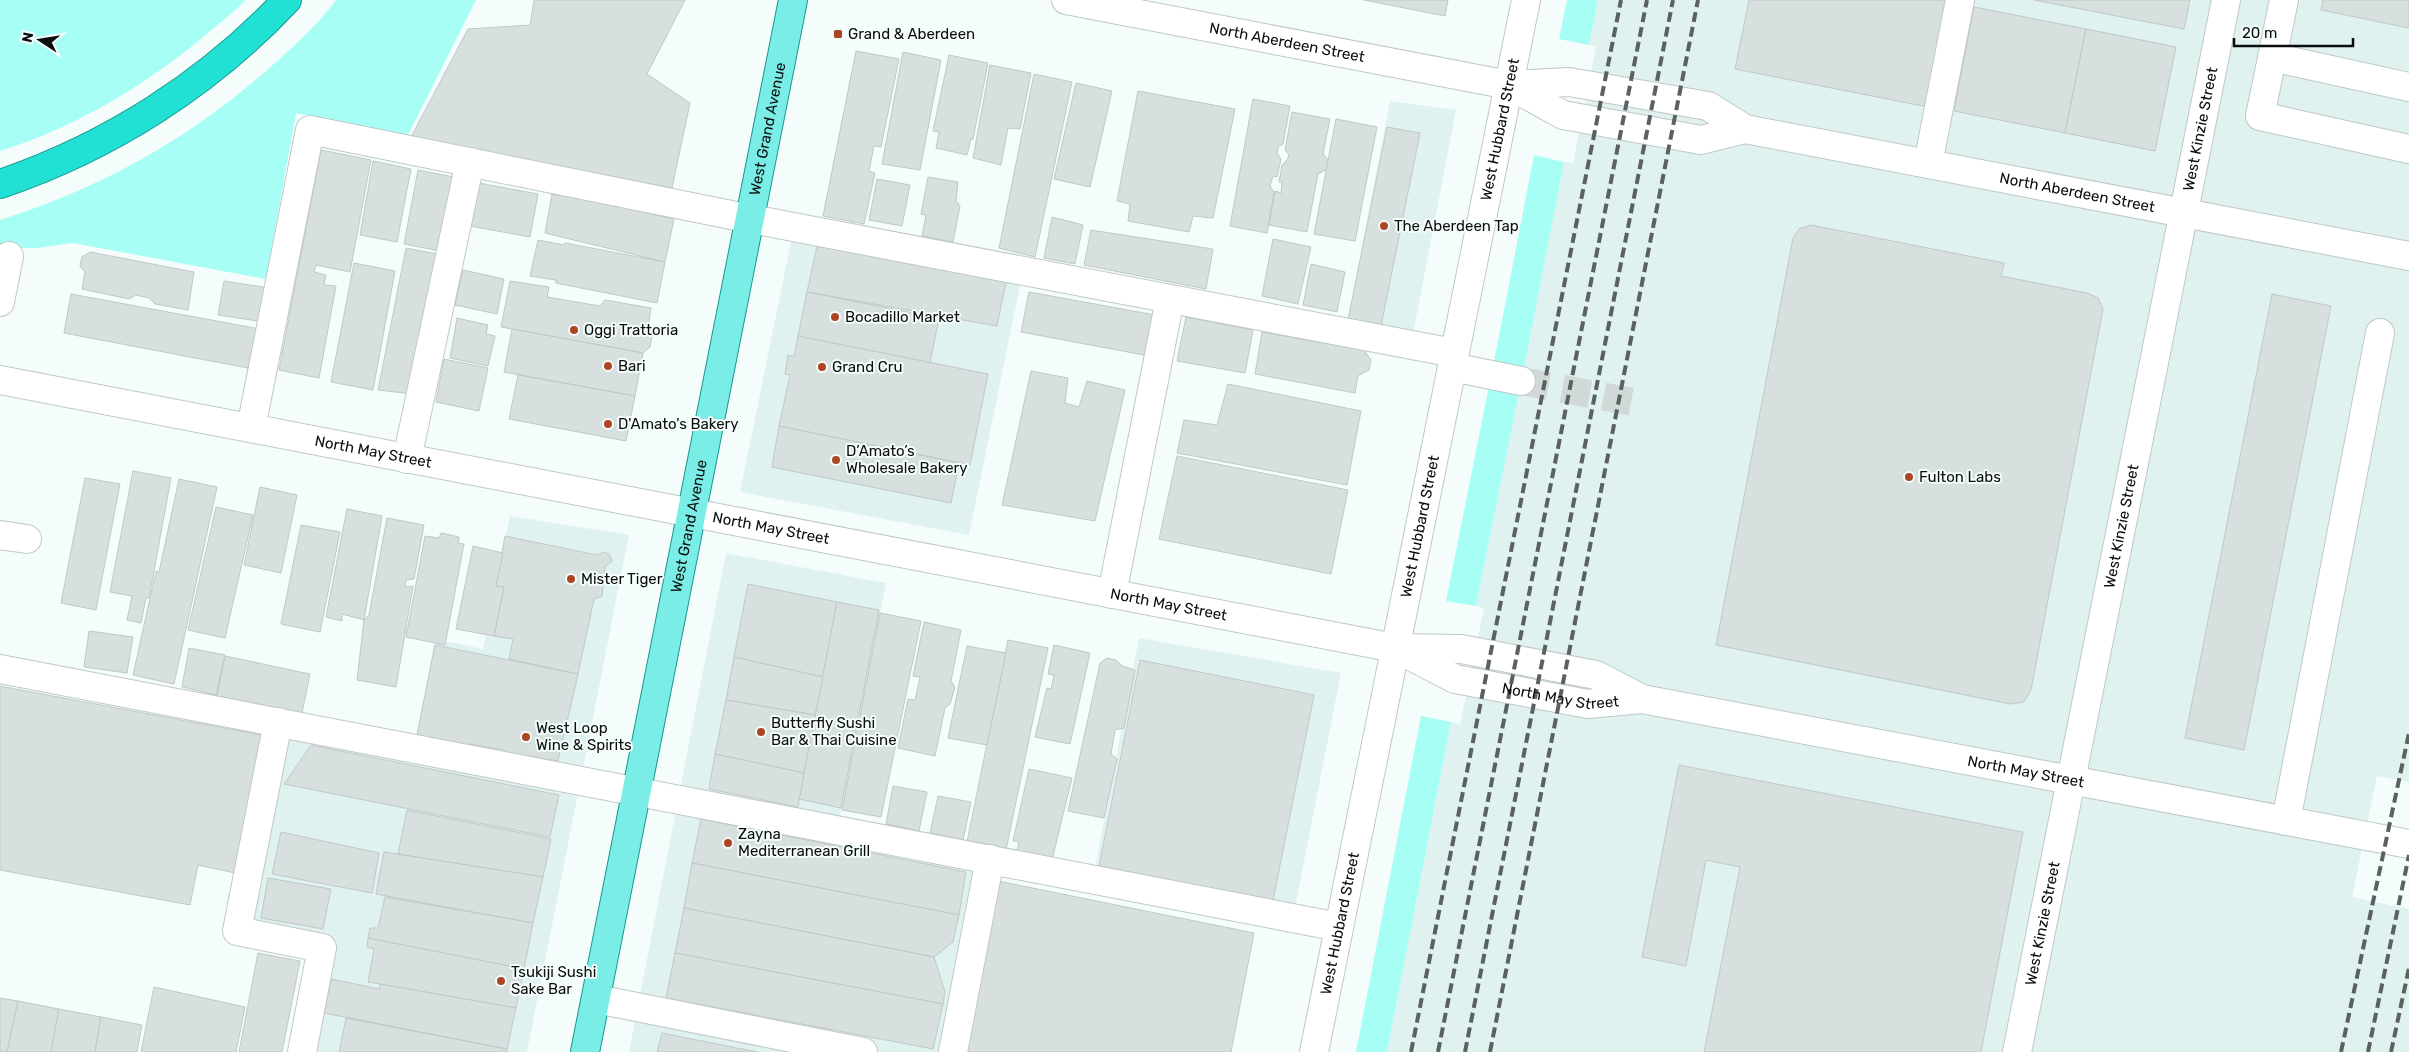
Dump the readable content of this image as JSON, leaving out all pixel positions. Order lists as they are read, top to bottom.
{
  "streets": {
    "main road": ["West Grand Avenue"],
    "street": [
      "North Aberdeen Street",
      "West Hubbard Street",
      "West Kinzie Street",
      "North May Street"
    ]
  },
  "crossings": [
    ["North Aberdeen Street", "West Hubbard Street"],
    ["North Aberdeen Street", "West Kinzie Street"],
    ["West Grand Avenue", "North May Street"],
    ["West Hubbard Street", "North May Street"],
    ["West Kinzie Street", "North May Street"]
  ],
  "places": {
    "transit": ["Grand & Aberdeen"],
    "other": [
      "The Aberdeen Tap",
      "Bocadillo Market",
      "Oggi Trattoria",
      "Bari",
      "Grand Cru",
      "D'Amato's Bakery",
      "D’Amato’s Wholesale Bakery",
      "Fulton Labs",
      "Mister Tiger",
      "Butterfly Sushi Bar & Thai Cuisine",
      "West Loop Wine & Spirits",
      "Zayna Mediterranean Grill",
      "Tsukiji Sushi Sake Bar"
    ]
  },
  "scale_bar": "20 m",
  "north": "left"
}
